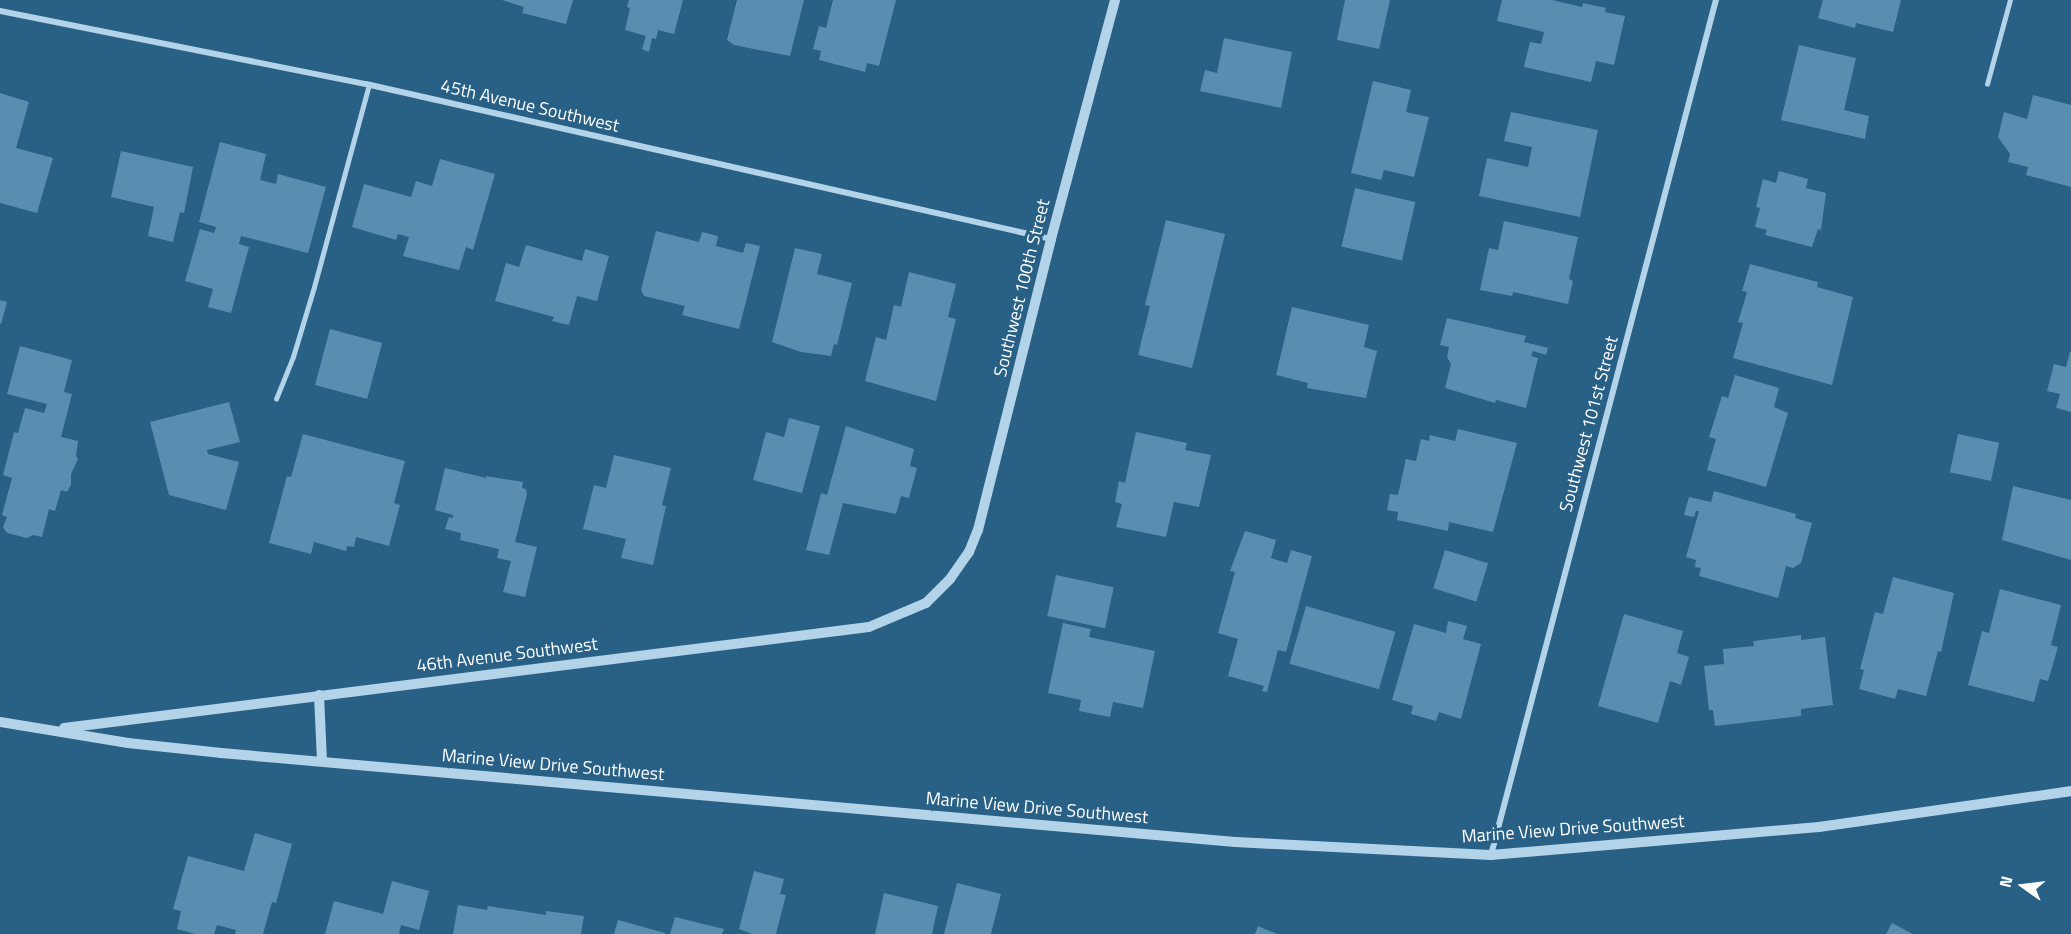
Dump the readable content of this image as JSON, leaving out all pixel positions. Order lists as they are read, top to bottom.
{
  "streets": {
    "street": [
      "45th Avenue Southwest",
      "Southwest 100th Street",
      "Southwest 101st Street",
      "46th Avenue Southwest",
      "Marine View Drive Southwest"
    ]
  },
  "crossings": [
    ["45th Avenue Southwest", "Southwest 100th Street"],
    ["Southwest 100th Street", "46th Avenue Southwest"],
    ["Southwest 101st Street", "Marine View Drive Southwest"],
    ["46th Avenue Southwest", "Marine View Drive Southwest"]
  ],
  "north": "left"
}
